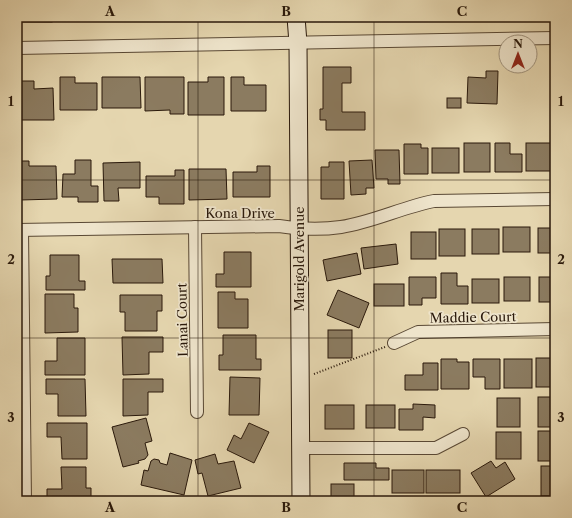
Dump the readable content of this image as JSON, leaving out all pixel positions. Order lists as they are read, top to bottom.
{
  "streets": {
    "street": [
      "Kona Drive",
      "Marigold Avenue",
      "Maddie Court",
      "Lanai Court"
    ]
  },
  "crossings": [
    ["Kona Drive", "Marigold Avenue"],
    ["Kona Drive", "Lanai Court"]
  ],
  "north": "top",
  "grid": {
    "columns": ["A", "B", "C"],
    "rows": ["1", "2", "3"]
  }
}
